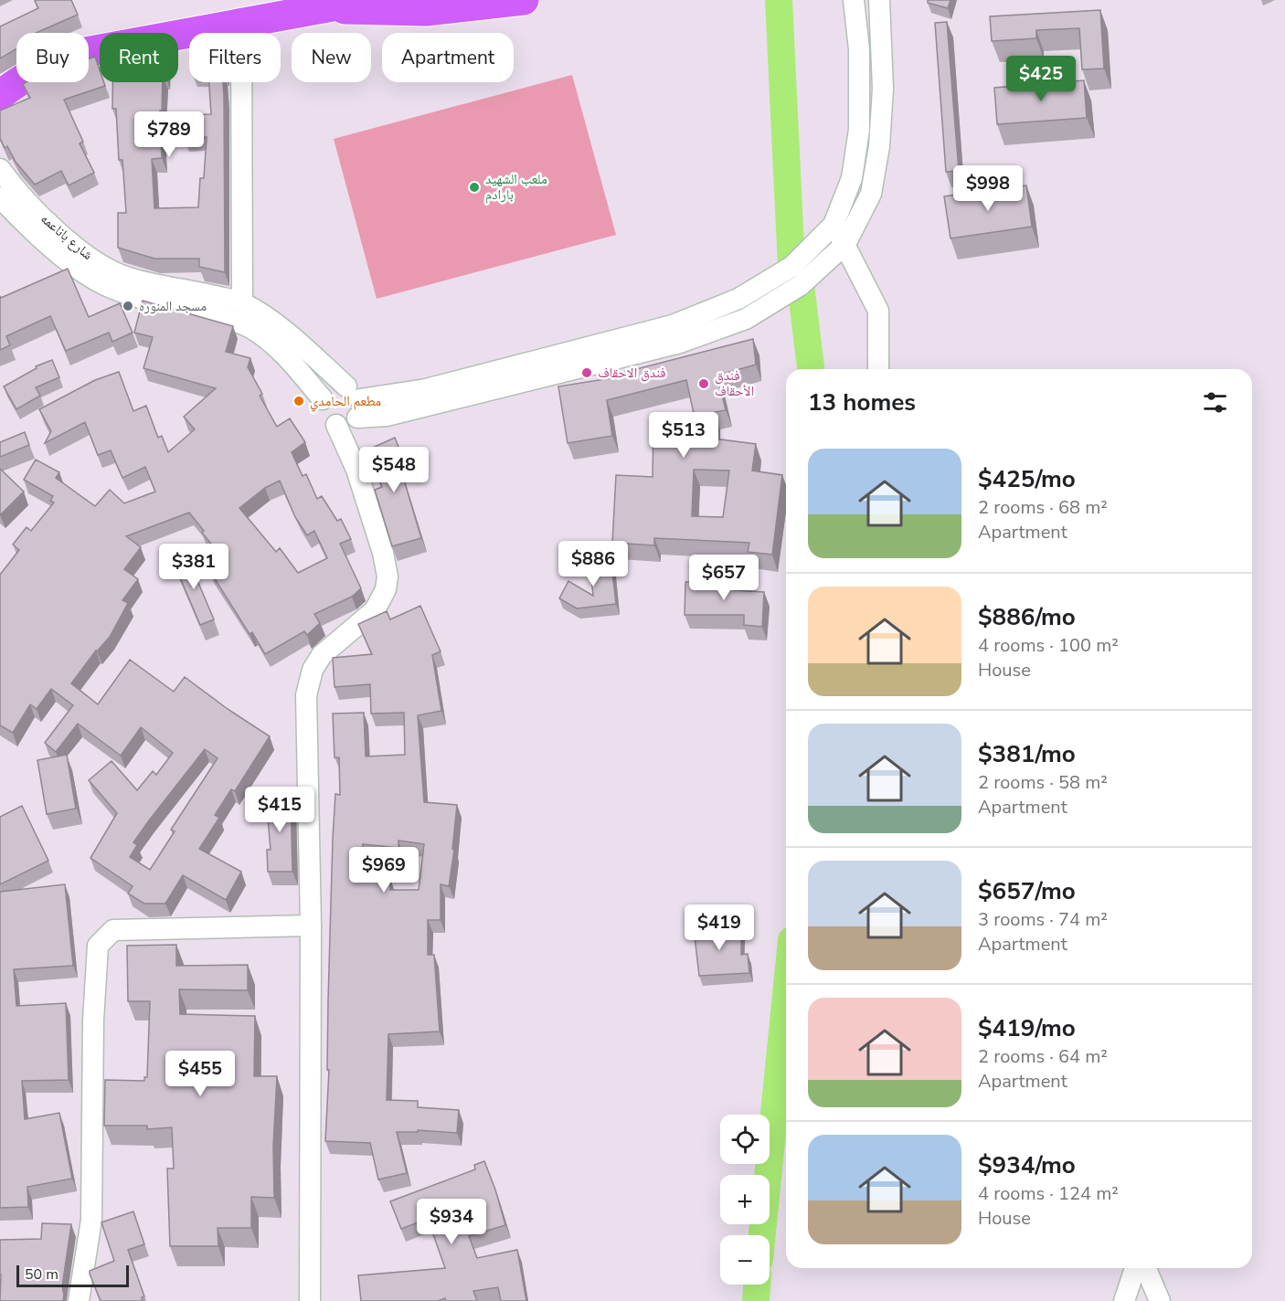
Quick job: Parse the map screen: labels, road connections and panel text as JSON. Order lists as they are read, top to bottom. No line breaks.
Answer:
{"streets":{"street":["شارع باناعمه"]},"places":["ملعب الشهيد بارادم","مسجد المنوره","فندق الاحقاف","فندق الأحقاف","مطعم الحامدي"],"scale_bar":"50 m","page":{"chip":["Buy","Rent","Filters","New","Apartment"],"price":["$425","$789","$998","$513","$548","$886","$381","$657","$415","$969","$419","$455","$934"],"heading":"13 homes","list":[{"name":"$425/mo","note":"2 rooms · 68 m² · Apartment"},{"name":"$886/mo","note":"4 rooms · 100 m² · House"},{"name":"$381/mo","note":"2 rooms · 58 m² · Apartment"},{"name":"$657/mo","note":"3 rooms · 74 m² · Apartment"},{"name":"$419/mo","note":"2 rooms · 64 m² · Apartment"},{"name":"$934/mo","note":"4 rooms · 124 m² · House"}],"map_buttons":["+","−"],"scale":"50 m"}}
